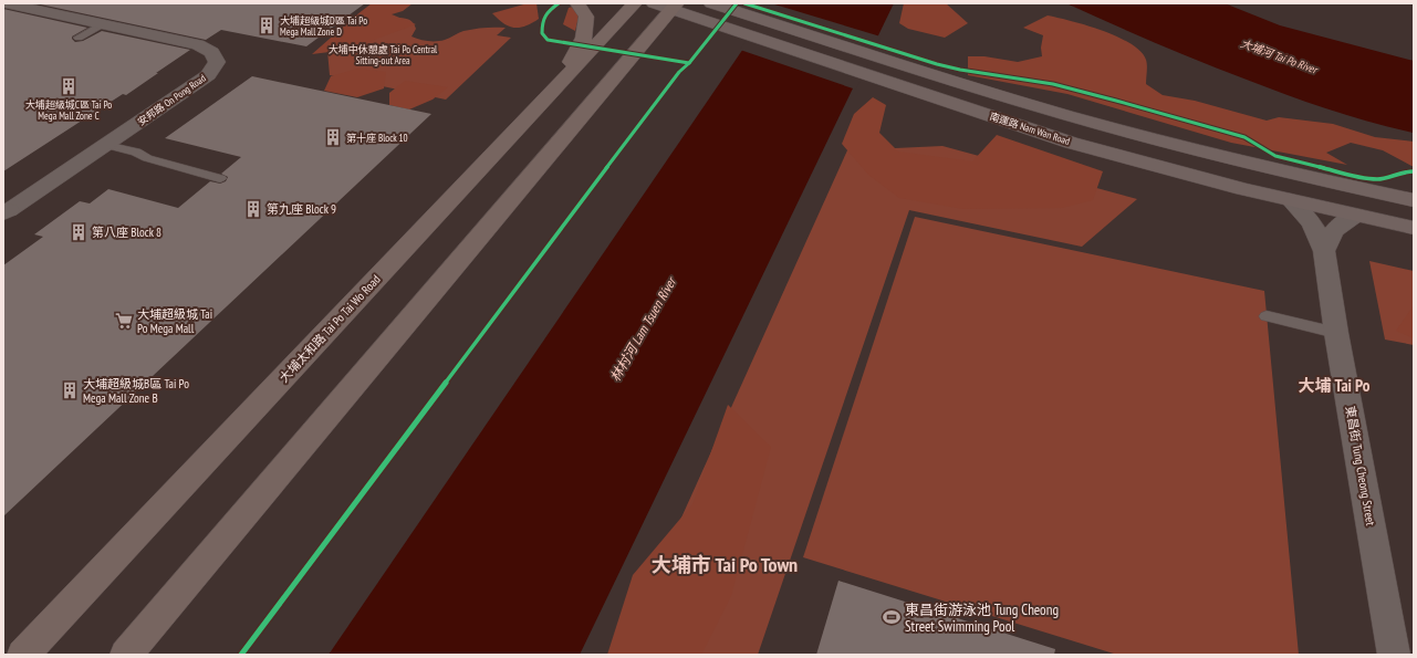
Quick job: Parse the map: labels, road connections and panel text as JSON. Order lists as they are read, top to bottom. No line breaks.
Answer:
{"streets":{"main road":["南運路 Nam Wan Road","大埔太和路 Tai Po Tai Wo Road"],"street":["安邦路 On Pong Road","東昌街 Tung Cheong Street"]},"crossings":[["南運路 Nam Wan Road","東昌街 Tung Cheong Street"]],"districts":["大埔 Tai Po","大埔市 Tai Po Town"],"water":["大埔河 Tai Po River","林村河 Lam Tsuen River"],"parks":["大埔中休憩處 Tai Po Central Sitting-out Area"],"places":{"building":["大埔超級城D區 Tai Po Mega Mall Zone D","大埔超級城C區 Tai Po Mega Mall Zone C","第十座 Block 10","第九座 Block 9","第八座 Block 8","大埔超級城B區 Tai Po Mega Mall Zone B"],"supermarket":["大埔超級城 Tai Po Mega Mall"],"sports":["東昌街游泳池 Tung Cheong Street Swimming Pool"]}}
